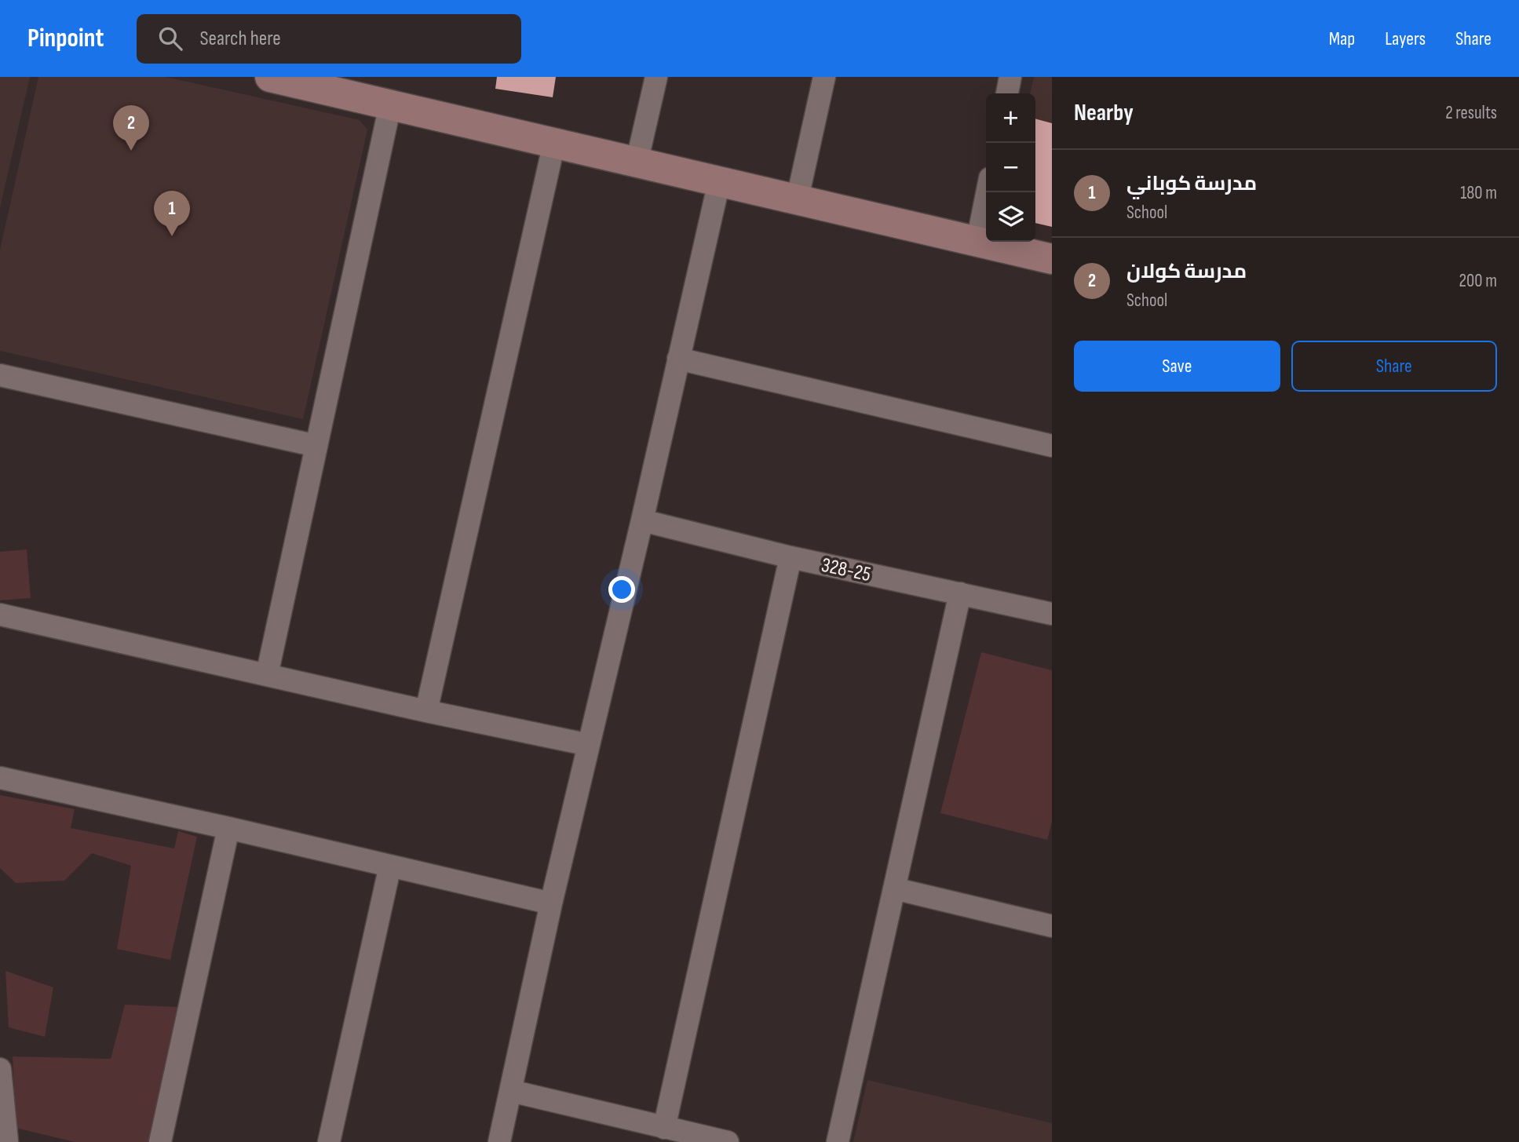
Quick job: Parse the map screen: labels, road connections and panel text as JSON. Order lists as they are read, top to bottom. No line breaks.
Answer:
{"streets":{"street":["328-25"]},"page":{"header":"Pinpoint","search":"Search here","nav":["Map","Layers","Share"],"heading":["Nearby","2 results"],"map_buttons":["+","−"],"pins":["2","1"],"list":[{"mark":"1","name":"مدرسة كوباني","note":"School","value":"180 m"},{"mark":"2","name":"مدرسة كولان","note":"School","value":"200 m"}],"buttons":["Save","Share"]}}
